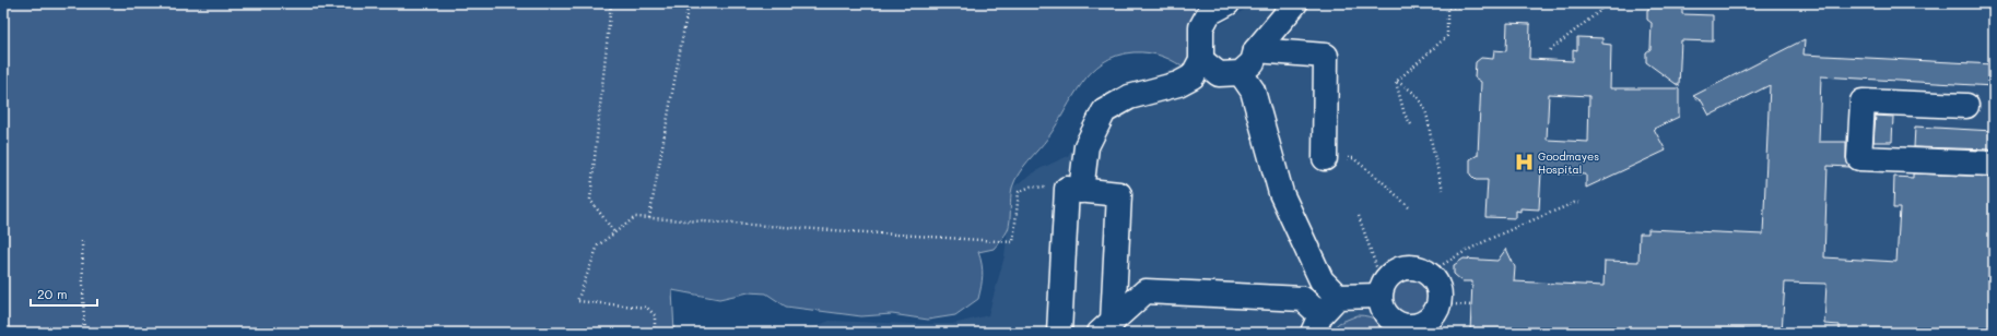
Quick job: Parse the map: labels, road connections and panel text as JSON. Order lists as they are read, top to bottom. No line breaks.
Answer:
{"places":{"hospital":["Goodmayes Hospital"]},"scale_bar":"20 m"}
